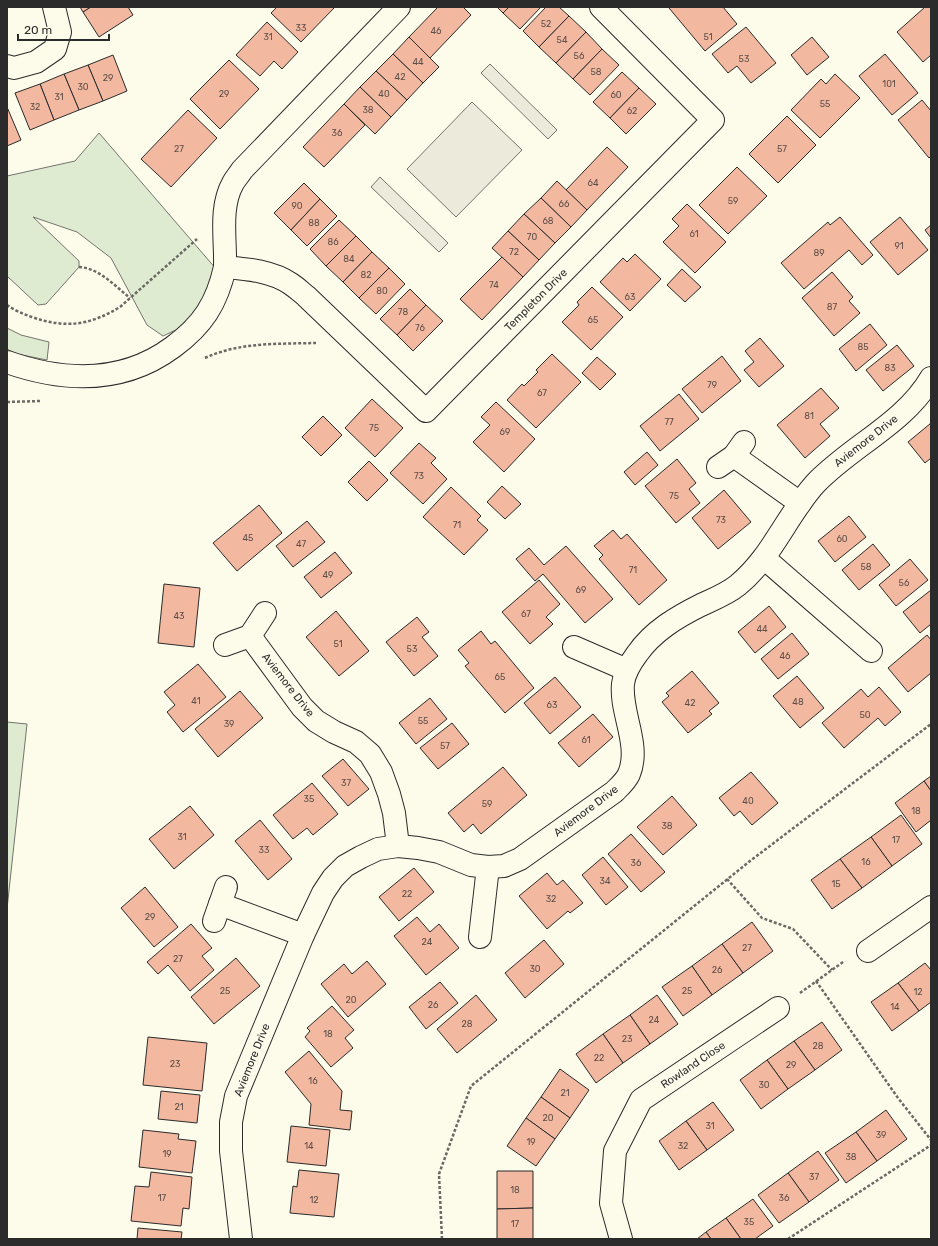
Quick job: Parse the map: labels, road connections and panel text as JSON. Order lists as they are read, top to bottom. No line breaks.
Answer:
{"streets":{"street":["Templeton Drive","Aviemore Drive","Rowland Close"]},"house_numbers":["52","33","46","31","51","54","56","53","44","58","42","29","101","30","29","40","60","31","55","32","38","62","36","27","57","64","59","66","90","68","88","61","70","86","91","72","89","84","82","74","80","63","87","78","65","76","85","83","79","67","81","77","75","69","73","75","73","71","45","60","47","58","71","49","56","69","67","43","44","51","53","46","65","41","48","42","63","50","55","39","61","57","37","35","40","59","18","38","31","17","33","16","36","34","15","22","32","29","24","27","27","30","26","25","25","12","20","26","14","24","28","18","23","28","22","23","29","16","30","21","21","20","31","39","19","14","32","19","38","37","18","17","36","12","35","17"],"scale_bar":"20 m"}
